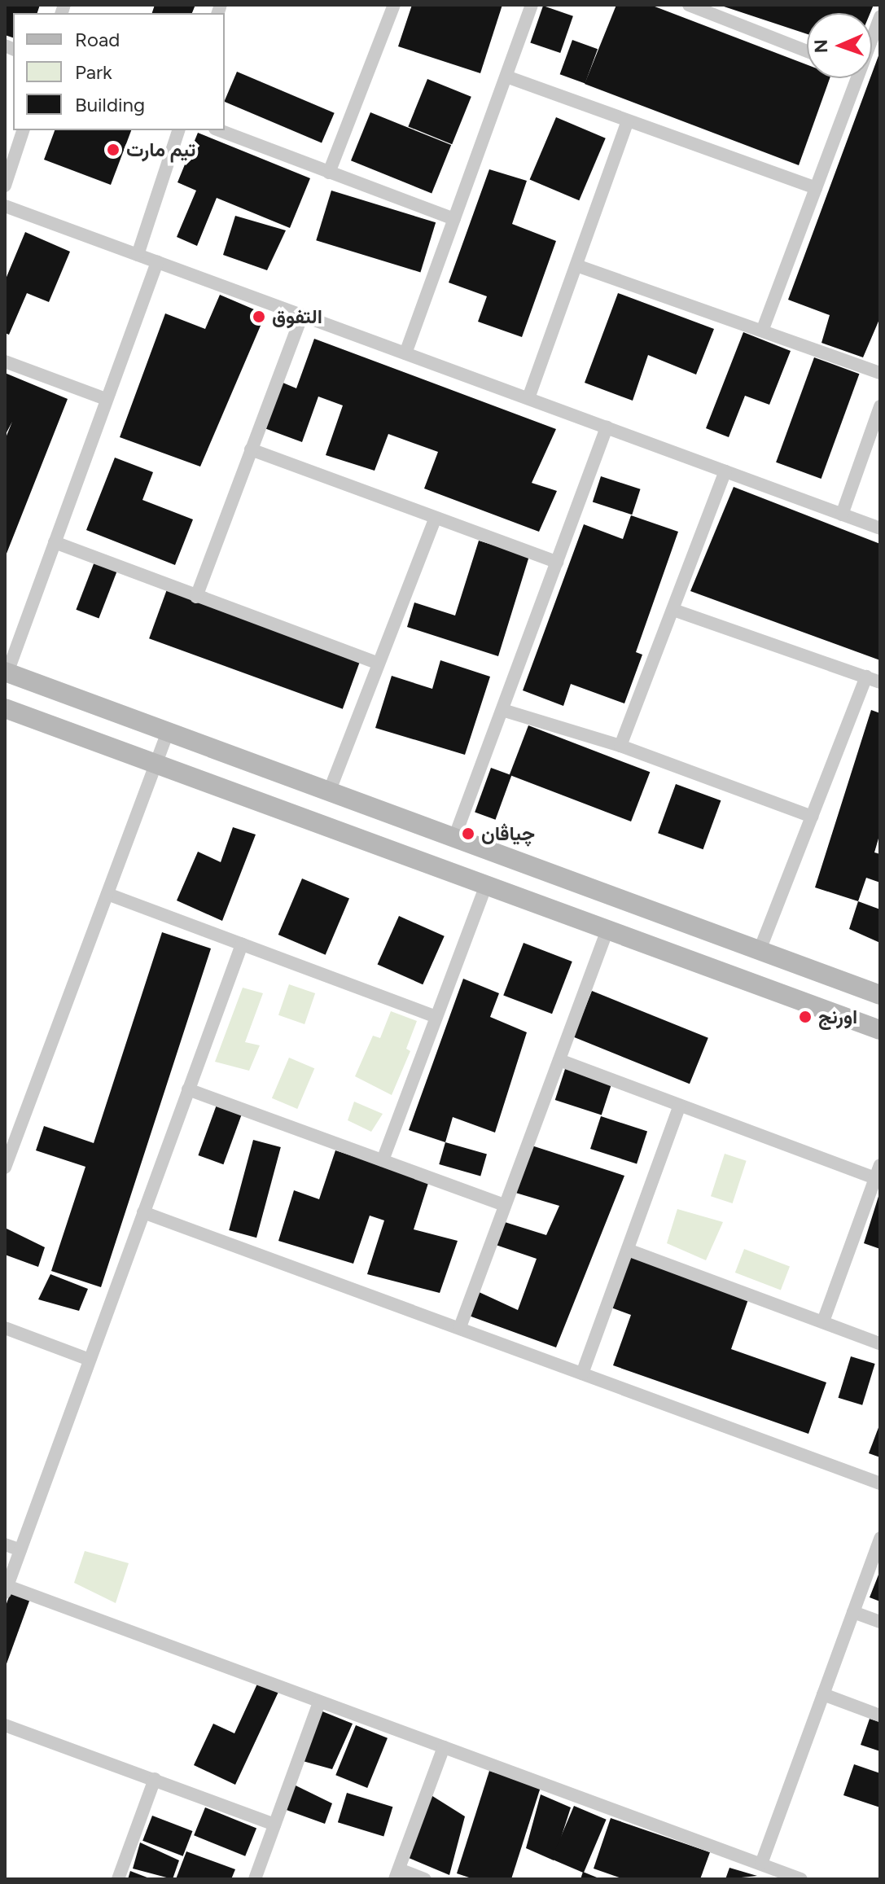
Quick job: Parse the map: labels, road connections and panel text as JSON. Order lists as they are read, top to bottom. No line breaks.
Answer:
{"places":["تيم مارت","التفوق","چياڤان","اورنج"],"legend":["Road","Park","Building"],"north":"left"}
